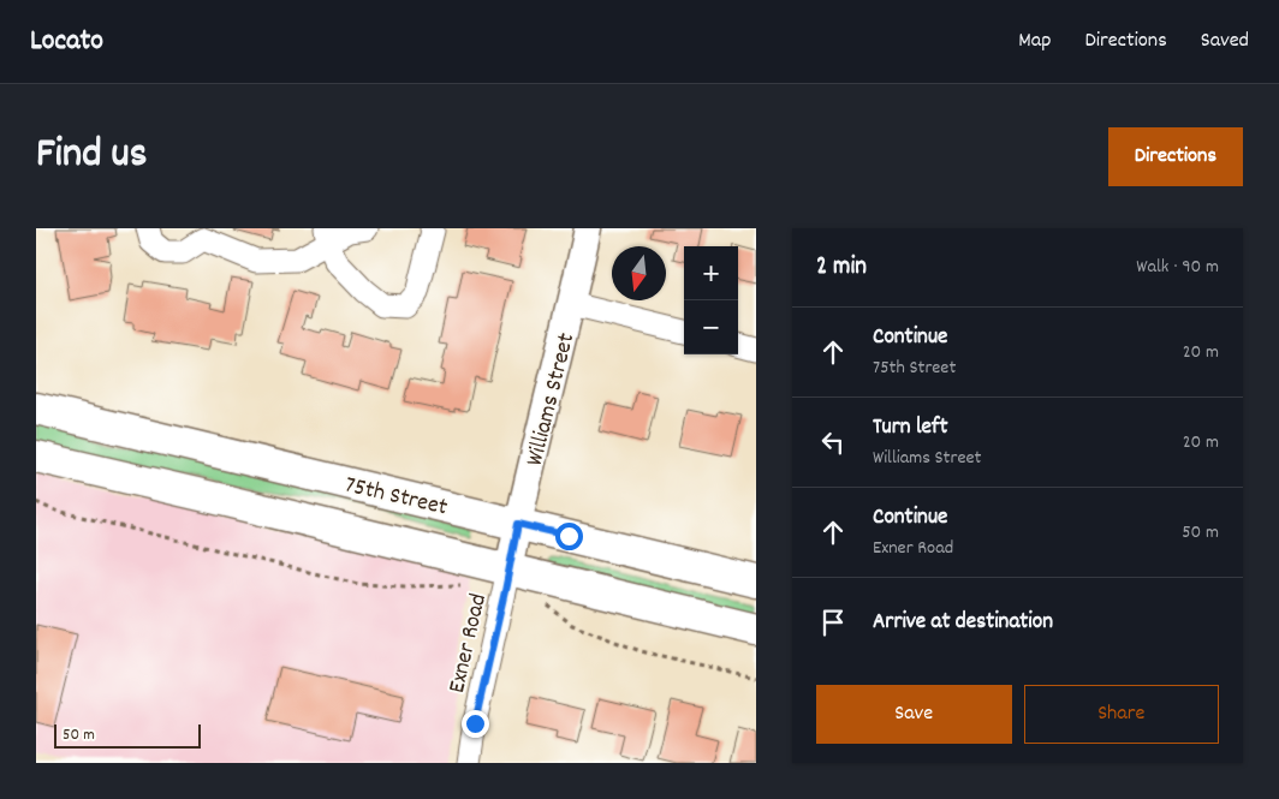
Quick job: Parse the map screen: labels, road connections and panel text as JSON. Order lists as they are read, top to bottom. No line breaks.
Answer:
{"streets":{"main road":["75th Street"],"street":["Williams Street","Exner Road"]},"crossings":[["Williams Street","75th Street"],["Williams Street","Exner Road"],["75th Street","Exner Road"]],"scale_bar":"50 m","north":"bottom","page":{"header":"Locato","nav":["Map","Directions","Saved"],"title":"Find us","buttons":["Directions",["Save","Share"]],"heading":["2 min","Walk · 90 m"],"map_buttons":["+","−"],"list":[["Continue","75th Street","20 m"],["Turn left","Williams Street","20 m"],["Continue","Exner Road","50 m"],"Arrive at destination"],"scale":"50 m"}}
